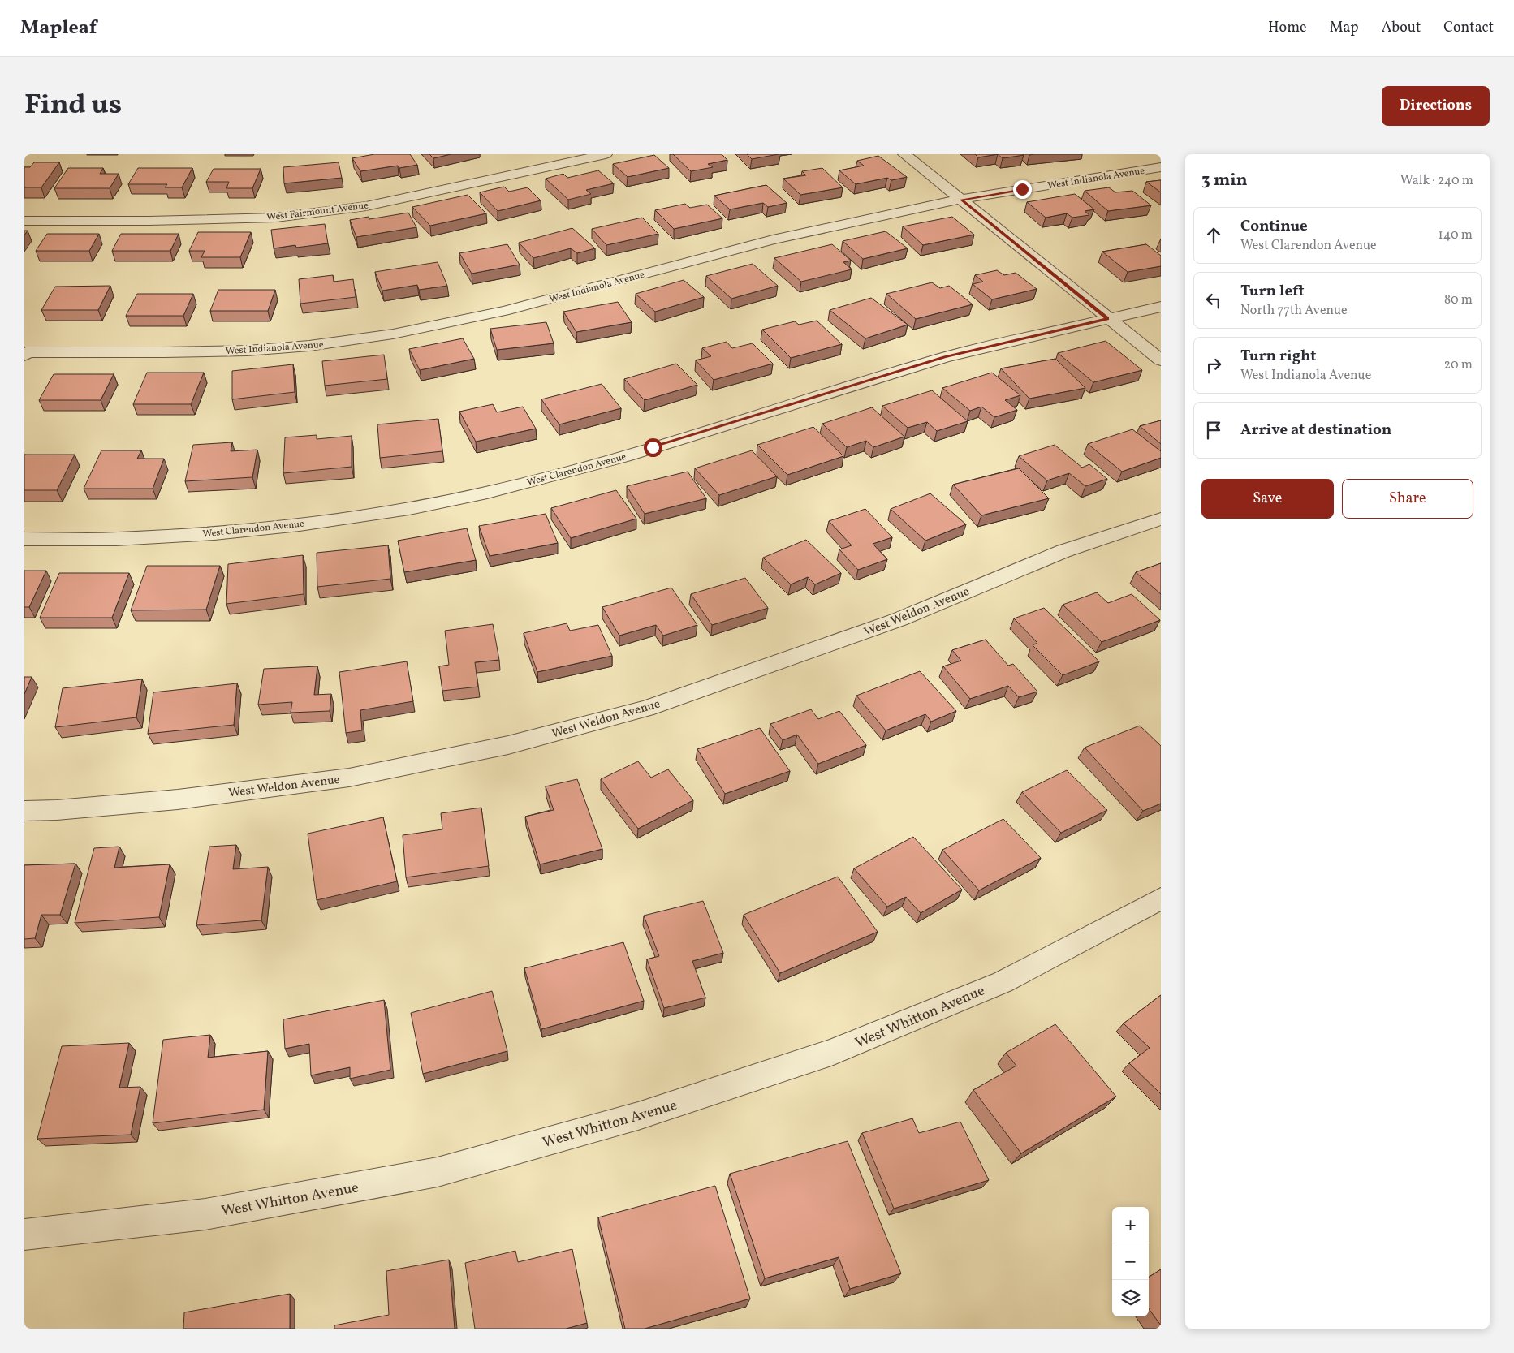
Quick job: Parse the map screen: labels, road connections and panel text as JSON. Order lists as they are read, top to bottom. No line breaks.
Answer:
{"streets":{"street":["West Indianola Avenue","West Fairmount Avenue","West Clarendon Avenue","West Weldon Avenue","West Whitton Avenue"]},"page":{"header":"Mapleaf","nav":["Home","Map","About","Contact"],"title":"Find us","buttons":["Directions",["Save","Share"]],"heading":["3 min","Walk · 240 m"],"list":[["Continue","West Clarendon Avenue","140 m"],["Turn left","North 77th Avenue","80 m"],["Turn right","West Indianola Avenue","20 m"],"Arrive at destination"],"map_buttons":["+","−"]}}
